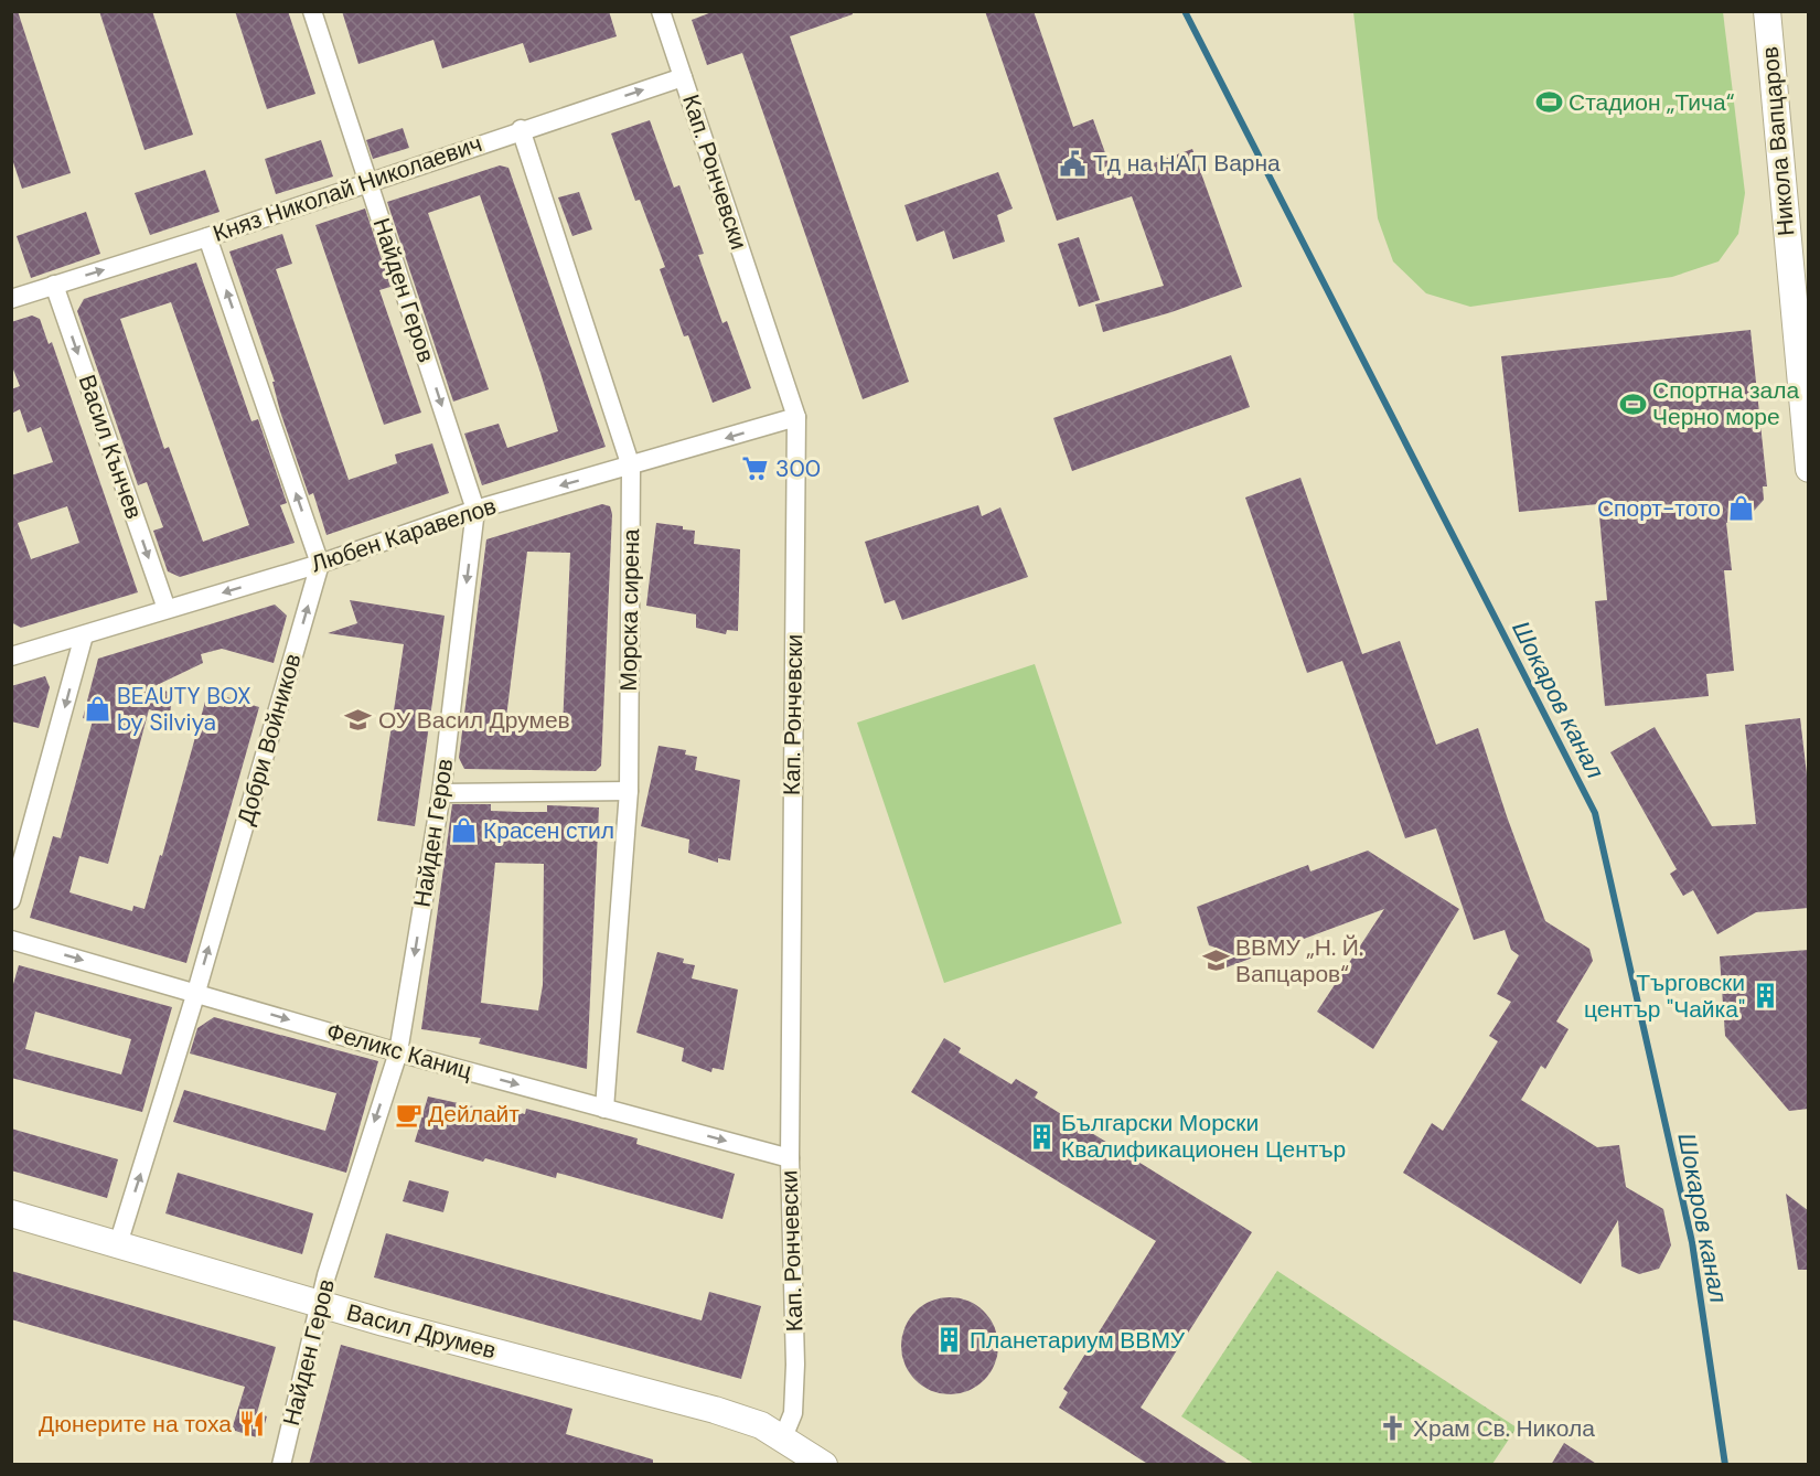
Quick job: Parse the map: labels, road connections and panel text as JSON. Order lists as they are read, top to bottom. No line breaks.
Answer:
{"streets":{"street":["Никола Вапцаров","Кап. Рончевски","Княз Николай Николаевич","Найден Геров","Васил Кънчев","Любен Каравелов","Морска сирена","Добри Войников","Феликс Каниц","Васил Друмев"]},"crossings":[["Кап. Рончевски","Княз Николай Николаевич"],["Кап. Рончевски","Любен Каравелов"],["Кап. Рончевски","Феликс Каниц"],["Кап. Рончевски","Васил Друмев"],["Княз Николай Николаевич","Найден Геров"],["Княз Николай Николаевич","Васил Кънчев"],["Княз Николай Николаевич","Морска сирена"],["Найден Геров","Любен Каравелов"],["Найден Геров","Феликс Каниц"],["Найден Геров","Васил Друмев"],["Васил Кънчев","Любен Каравелов"],["Любен Каравелов","Морска сирена"],["Любен Каравелов","Добри Войников"],["Морска сирена","Феликс Каниц"],["Добри Войников","Феликс Каниц"],["Добри Войников","Васил Друмев"]],"one_way":["Княз Николай Николаевич","Найден Геров","Любен Каравелов","Добри Войников","Феликс Каниц"],"water":["Шокаров канал"],"places":{"sports":["Стадион „Тича“","Спортна зала Черно море"],"public building":["Тд на НАП Варна"],"supermarket":["300"],"shop":["Спорт-тото","BEAUTY BOX by Silviya","Красен стил"],"school or university":["ОУ Васил Друмев","ВВМУ „Н. Й. Вапцаров“"],"building":["Търговски център \"Чайка\"","Български Морски Квалификационен Център","Планетариум ВВМУ"],"cafe":["Дейлайт"],"restaurant":["Дюнерите на тоха"],"church":["Храм Св. Никола"]}}
